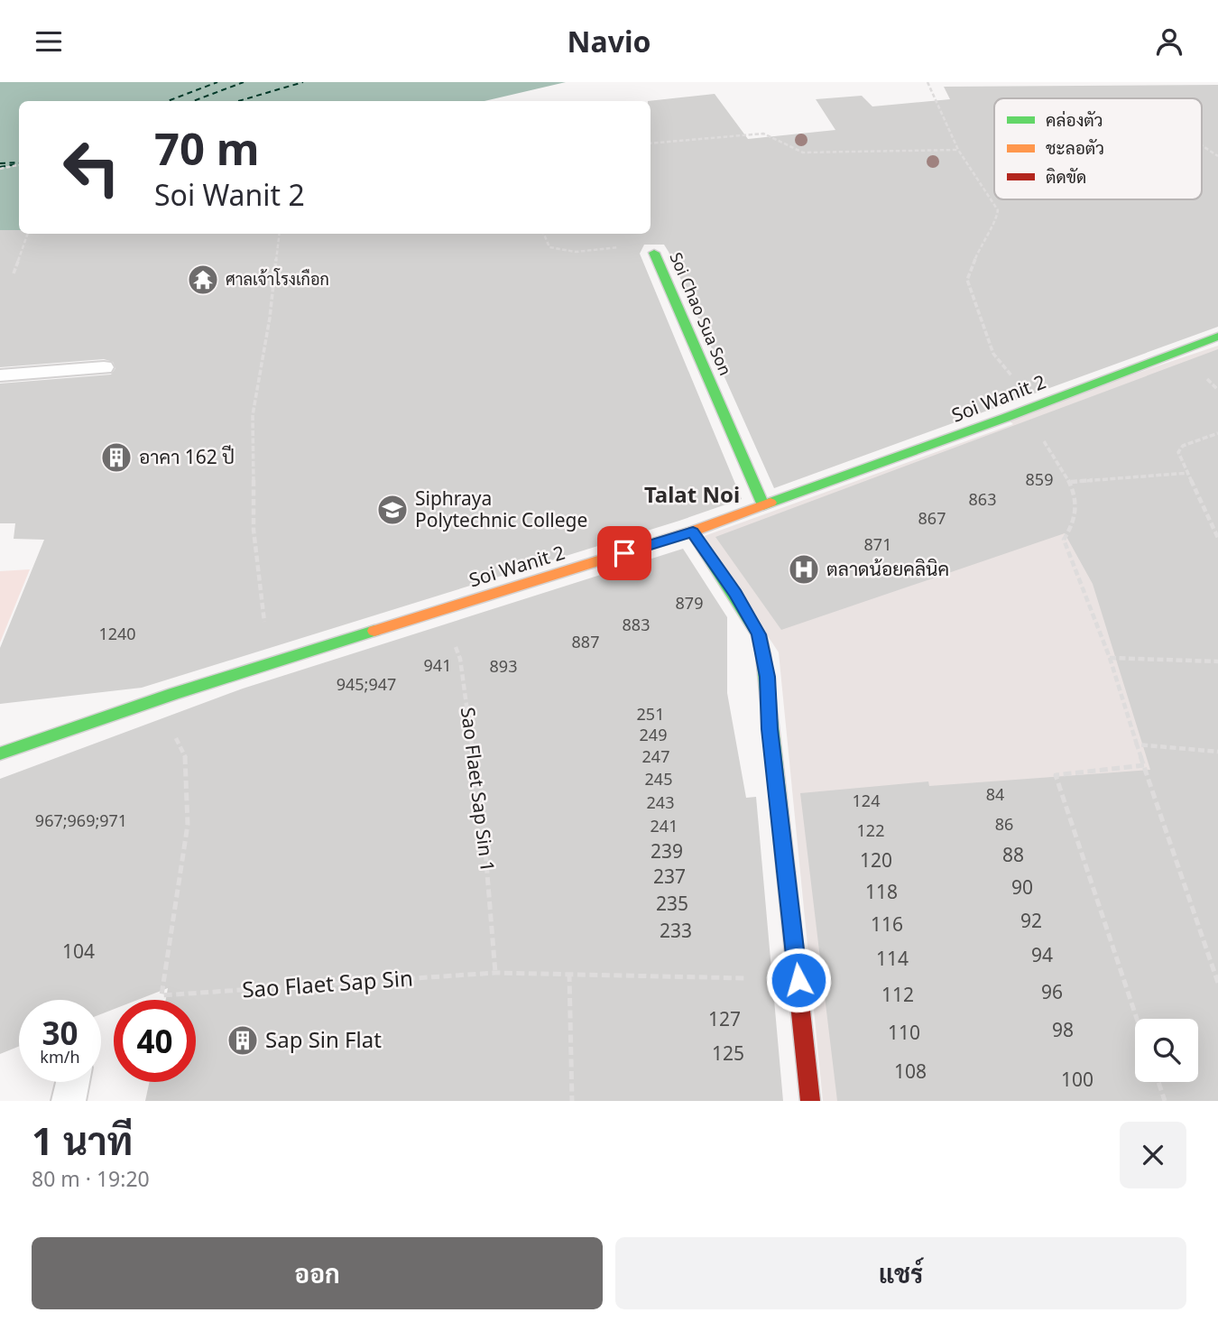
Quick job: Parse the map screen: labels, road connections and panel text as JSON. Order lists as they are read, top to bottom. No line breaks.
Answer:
{"streets":{"street":["Soi Chao Sua Son","Soi Wanit 2"],"path":["Sao Flaet Sap Sin 1","Sao Flaet Sap Sin"]},"crossings":[["Soi Chao Sua Son","Soi Wanit 2"],["Soi Wanit 2","Sao Flaet Sap Sin 1"],["Soi Wanit 2","Sao Flaet Sap Sin"],["Sao Flaet Sap Sin 1","Sao Flaet Sap Sin"]],"districts":["Talat Noi"],"places":{"temple":["ศาลเจ้าโรงเกือก"],"building":["อาคา 162 ปี","Sap Sin Flat"],"school or university":["Siphraya Polytechnic College"],"hospital":["ตลาดน้อยคลินิค"]},"house_numbers":["859","863","867","871","879","883","1240","887","941","893","945;947","251","249","247","245","84","124","243","967;969;971","86","241","122","239","88","120","237","90","118","235","92","116","233","104","94","114","96","112","127","98","110","125","108","100"],"legend":["คล่องตัว","ชะลอตัว","ติดขัด"],"page":{"header":"Navio","turn":["70 m","Soi Wanit 2"],"speed":"30 km/h","limit":"40","heading":["1 นาที","80 m · 19:20"],"buttons":["ออก","แชร์"]}}
